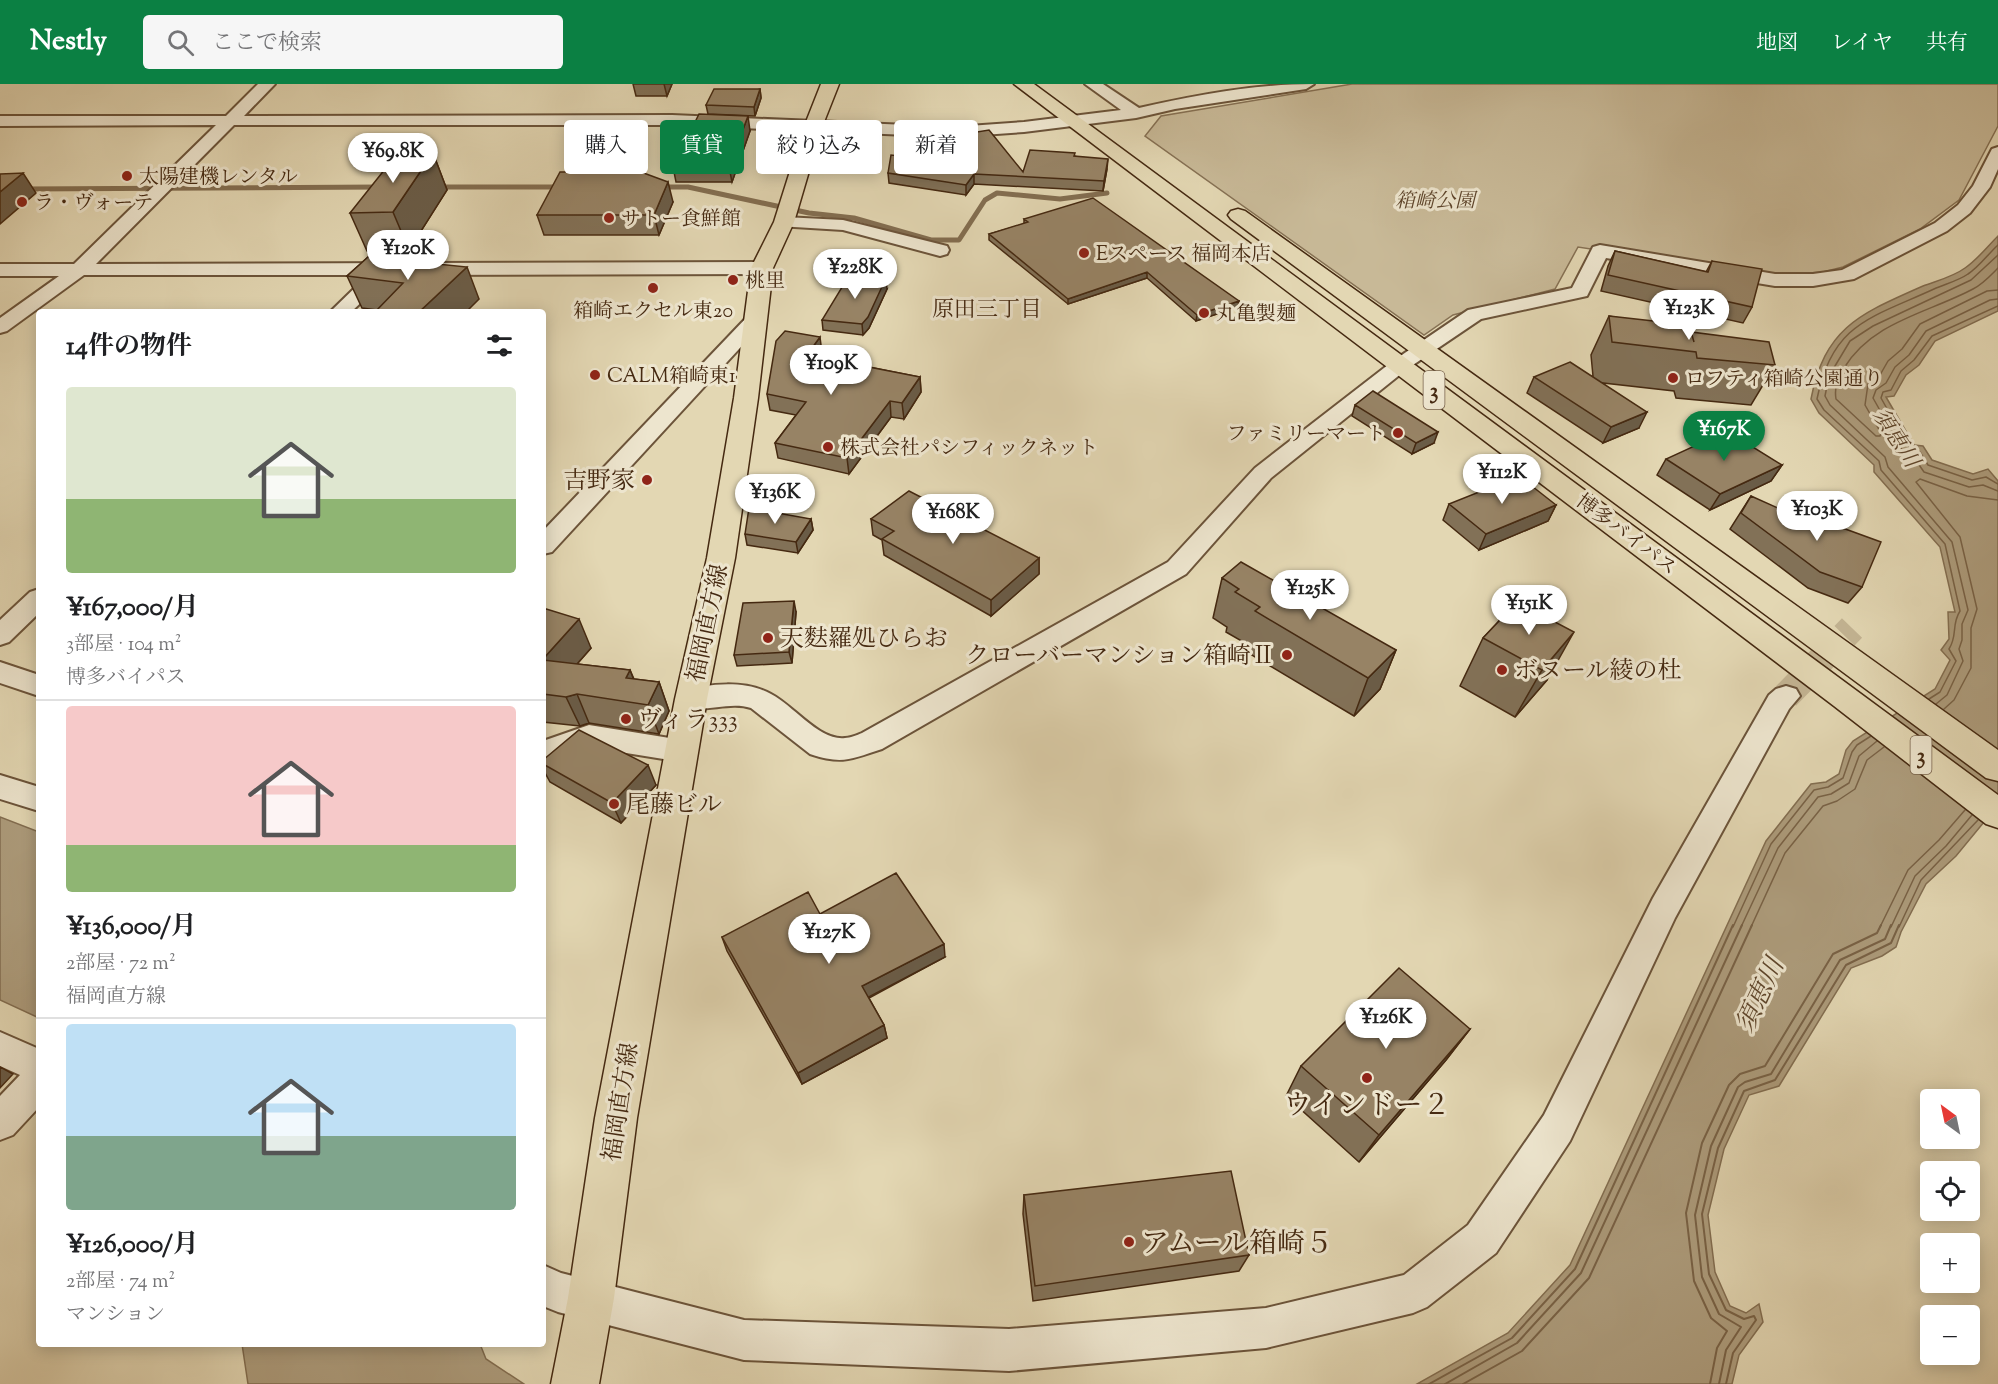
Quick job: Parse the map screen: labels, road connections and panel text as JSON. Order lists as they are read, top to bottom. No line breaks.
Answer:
{"streets":{"main road":["3","博多バイパス","福岡直方線"]},"districts":["原田三丁目"],"water":["須恵川"],"parks":["箱崎公園"],"places":["太陽建機レンタル","ラ・ヴォーテ","サトー食鮮館","Eスペース 福岡本店","桃里","箱崎エクセル東20","丸亀製麺","CALM箱崎東1","ロフティ箱崎公園通り","ファミリーマート","株式会社パシフィックネット","吉野家","天麩羅処ひらお","クローバーマンション箱崎Ⅱ","ボヌール綾の杜","ヴィラ333","尾藤ビル","ウインドー２","アムール箱崎５"],"north":"top left","page":{"header":"Nestly","search":"ここで検索","nav":["地図","レイヤ","共有"],"chip":["購入","賃貸","絞り込み","新着"],"price":["¥69.8K","¥120K","¥228K","¥123K","¥109K","¥167K","¥112K","¥136K","¥103K","¥168K","¥125K","¥151K","¥127K","¥126K"],"heading":"14件の物件","list":[{"name":"¥167,000/月","note":"3部屋 · 104 m² · 博多バイパス"},{"name":"¥136,000/月","note":"2部屋 · 72 m² · 福岡直方線"},{"name":"¥126,000/月","note":"2部屋 · 74 m² · マンション"}],"map_buttons":["+","−"]}}
